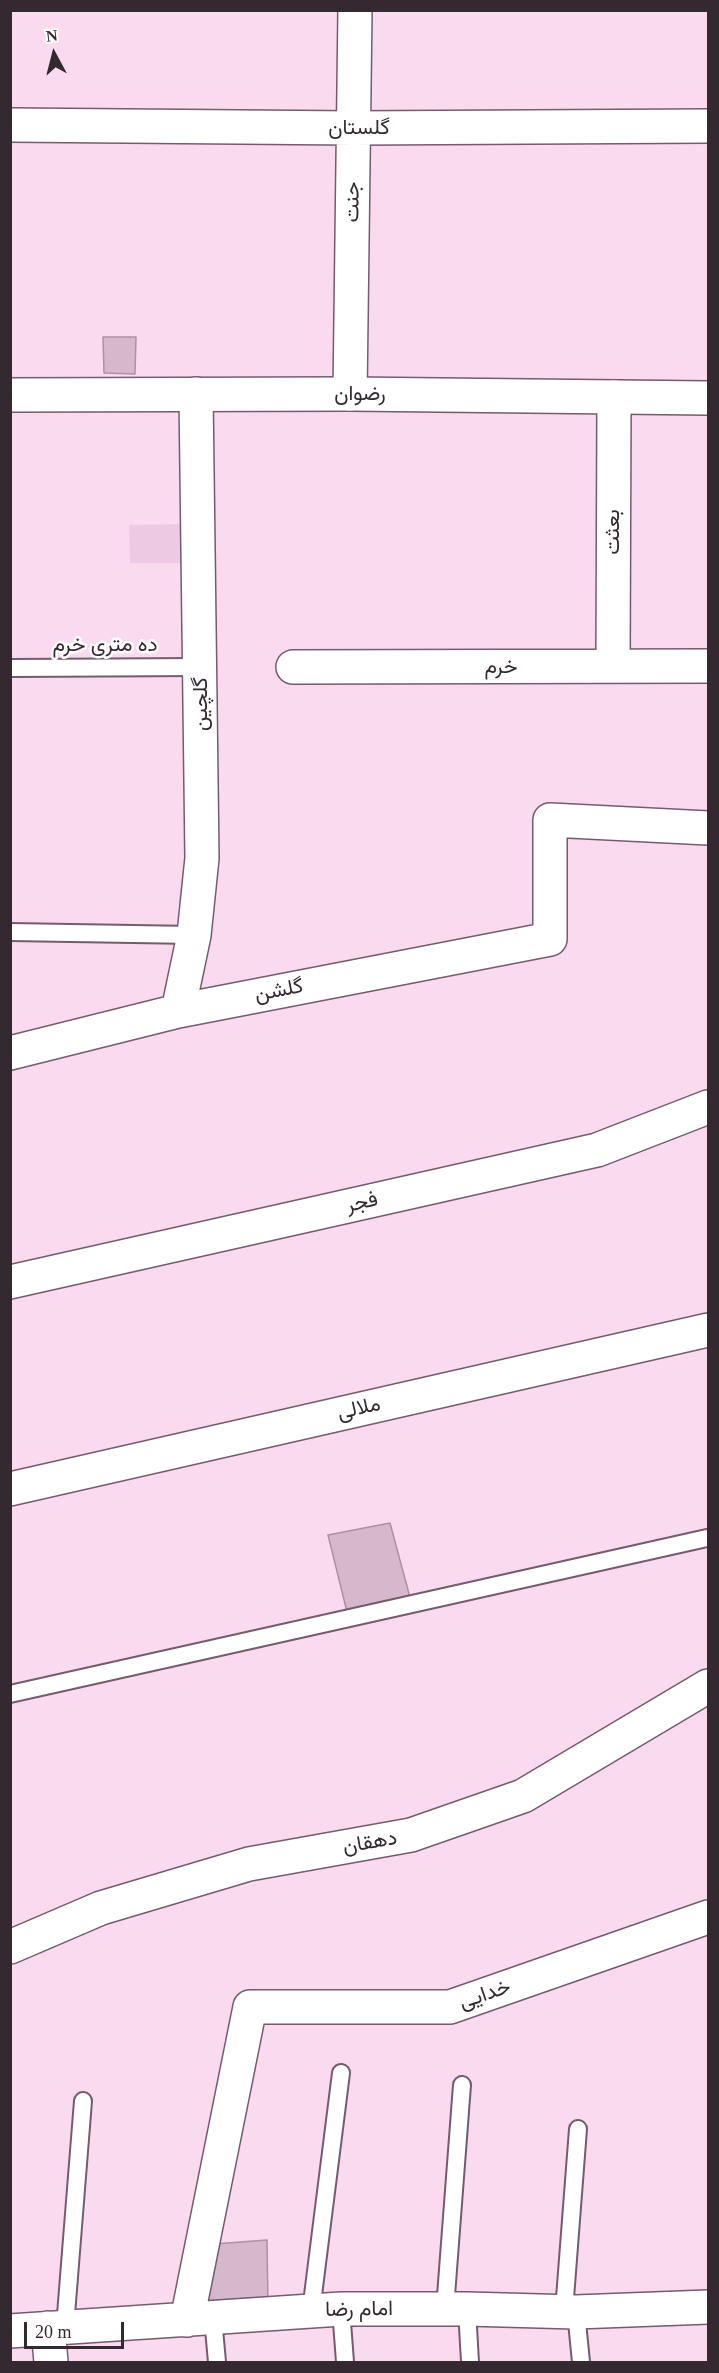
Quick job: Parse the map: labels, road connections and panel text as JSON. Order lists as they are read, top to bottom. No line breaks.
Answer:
{"streets":{"street":["گلستان","جنت","رضوان","بعثت","خرم","گلچین","گلشن","فجر","ملالی","دهقان","خدایی","امام رضا"],"lane":["ده متری خرم"]},"crossings":[["گلستان","جنت"],["جنت","رضوان"],["رضوان","بعثت"],["رضوان","گلچین"],["بعثت","خرم"],["ده متری خرم","گلچین"],["گلچین","گلشن"],["خدایی","امام رضا"]],"scale_bar":"20 m","north":"top"}
